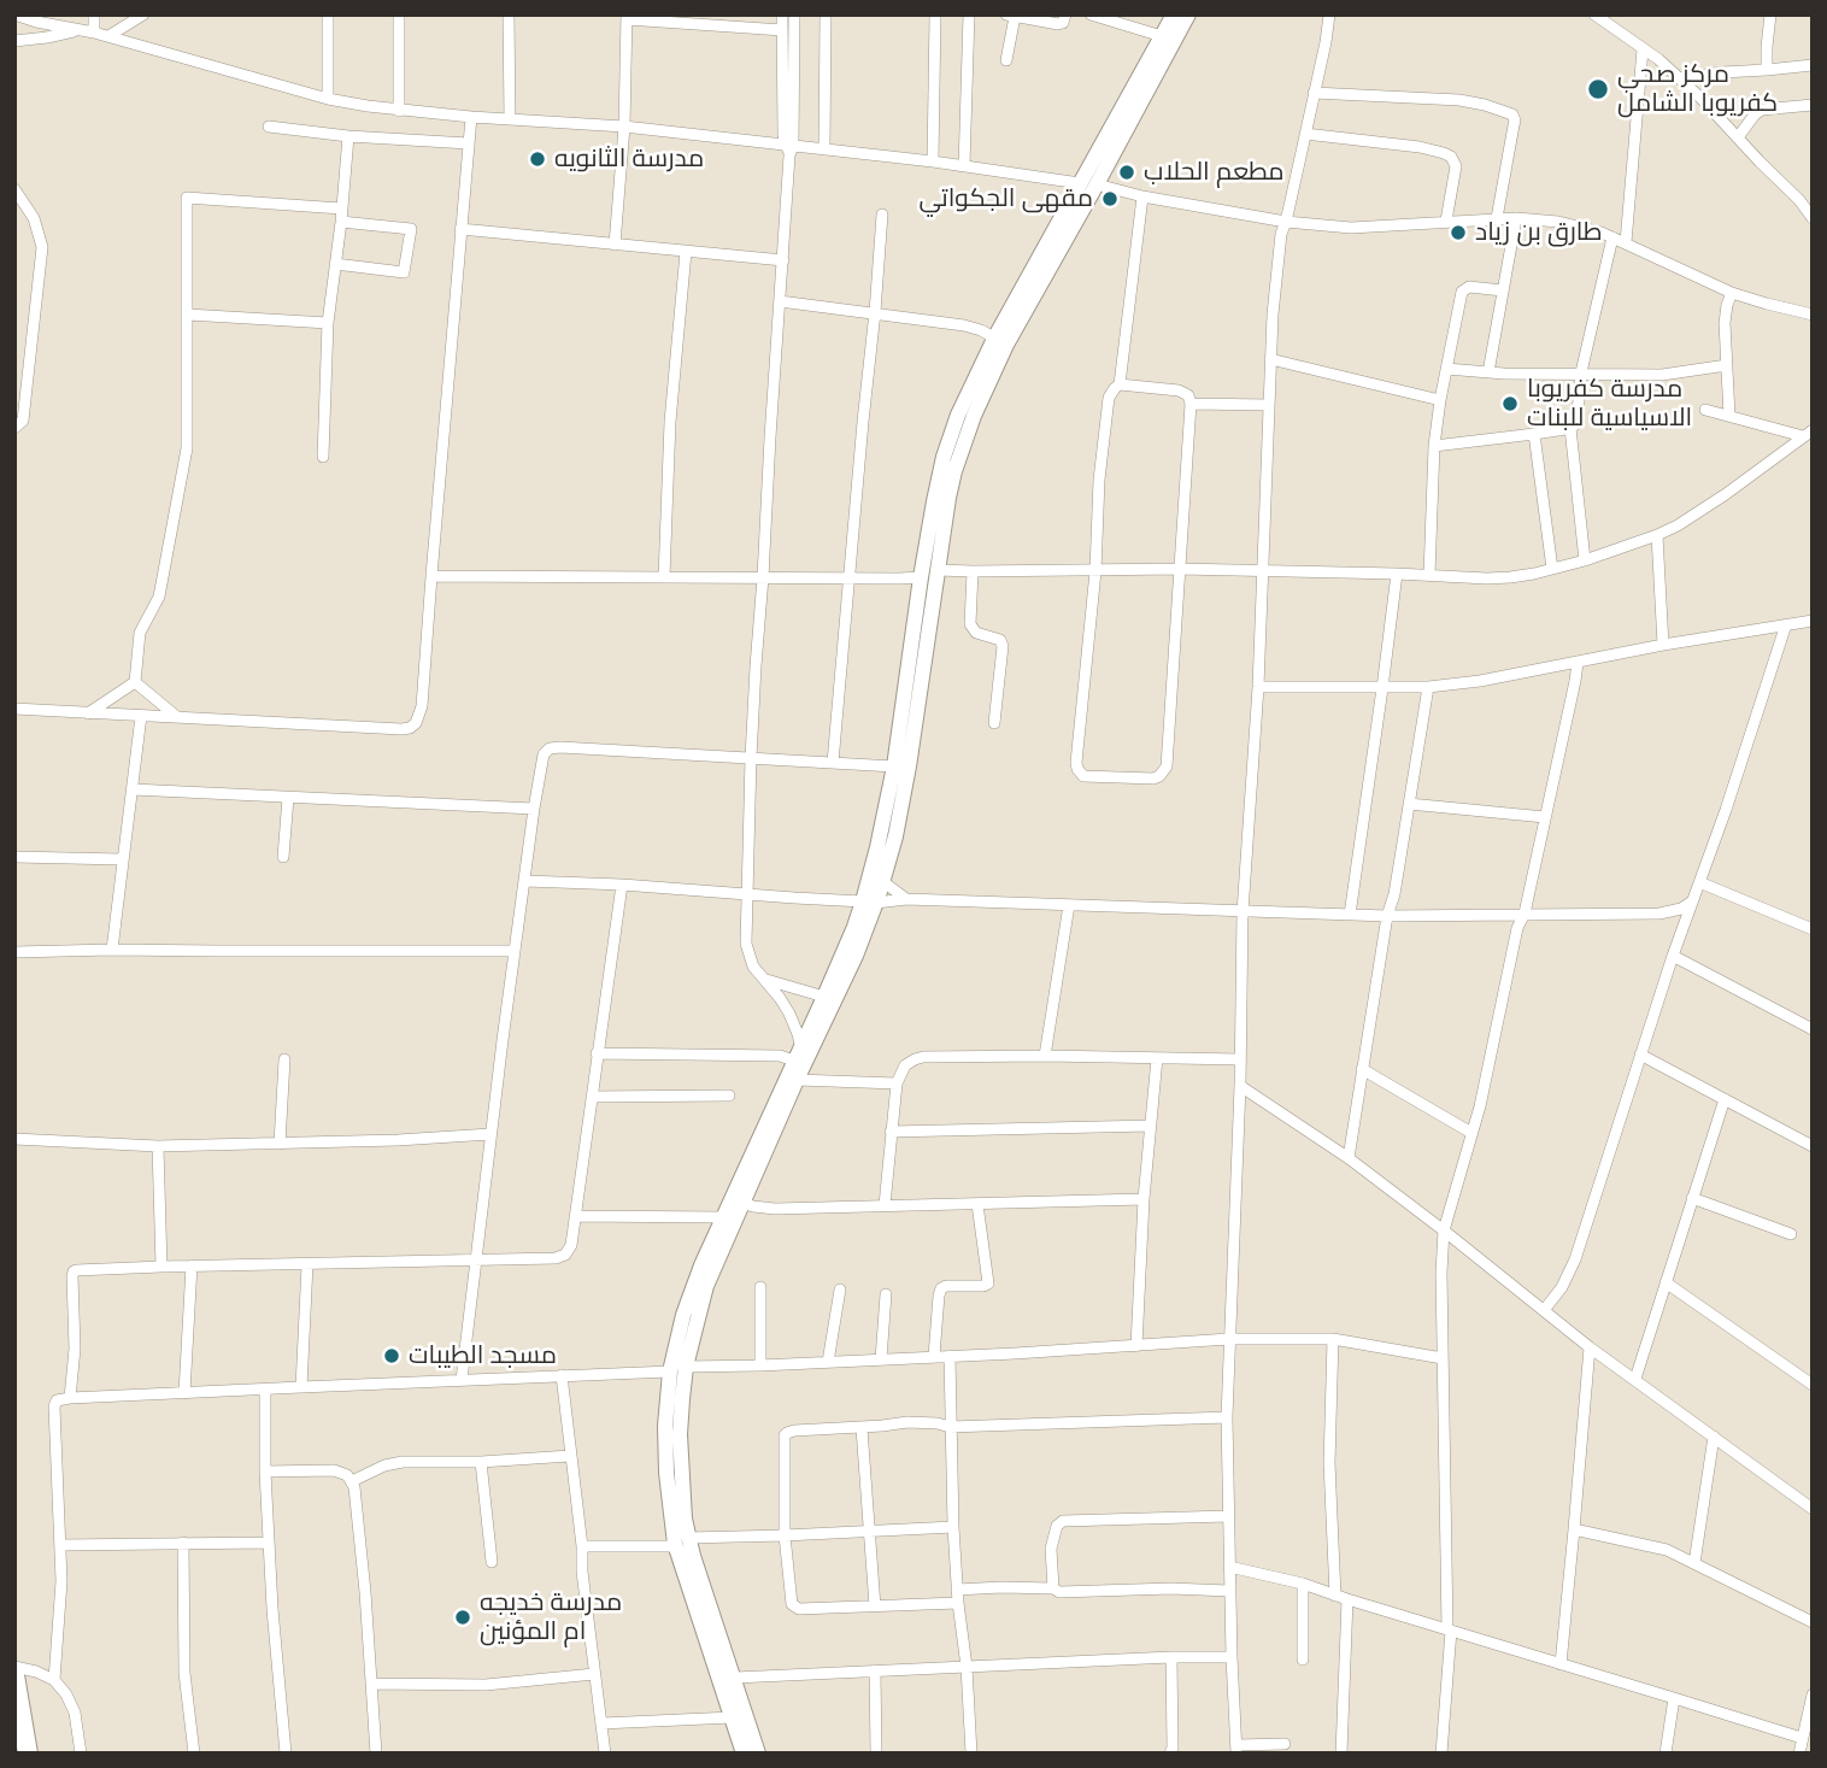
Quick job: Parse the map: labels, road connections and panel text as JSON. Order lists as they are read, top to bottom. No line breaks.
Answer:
{"places":["مركز صحي كفريوبا الشامل","مدرسة الثانويه","مطعم الحلاب","مقهى الجكواتي","طارق بن زياد","مدرسة كفريوبا الاسياسية للبنات","مسجد الطيبات","مدرسة خديجه ام المؤنين"]}
